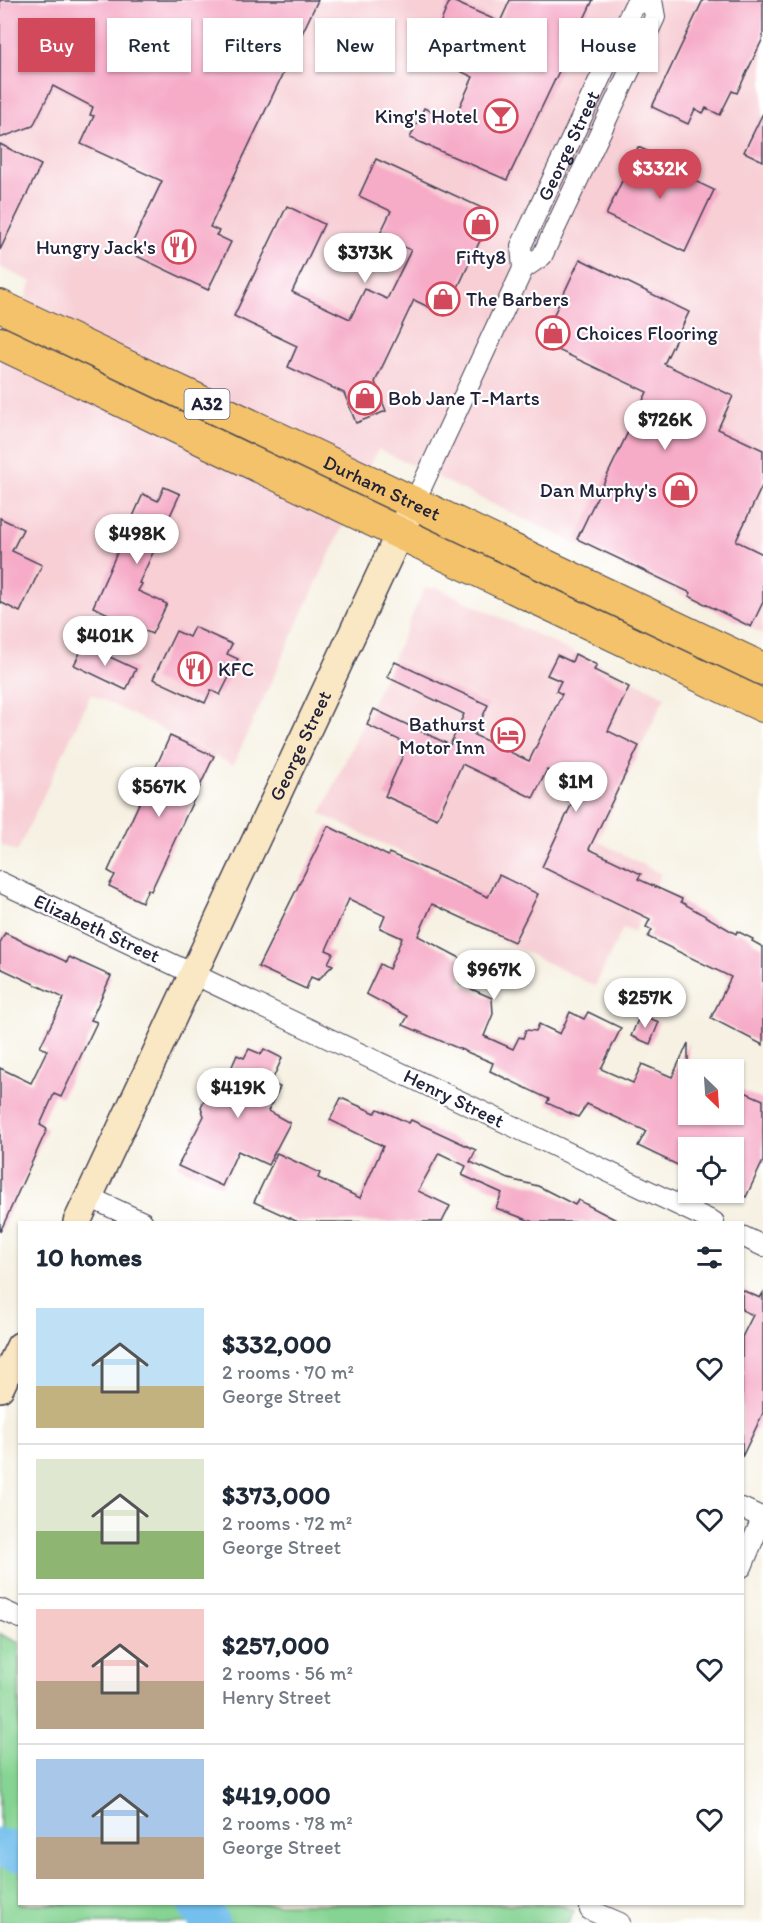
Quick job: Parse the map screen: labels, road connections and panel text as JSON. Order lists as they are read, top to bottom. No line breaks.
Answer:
{"streets":{"highway":["A32","Durham Street"],"main road":["George Street"],"street":["Elizabeth Street","Henry Street"]},"crossings":[["George Street","Durham Street"],["George Street","Elizabeth Street"],["George Street","Henry Street"],["Elizabeth Street","Henry Street"]],"places":{"bar":["King's Hotel"],"shop":["Fifty8","The Barbers","Choices Flooring","Bob Jane T-Marts","Dan Murphy's"],"restaurant":["Hungry Jack's","KFC"],"hotel":["Bathurst Motor Inn"]},"north":"bottom right","page":{"chip":["Buy","Rent","Filters","New","Apartment","House"],"price":["$332K","$373K","$726K","$498K","$401K","$1M","$567K","$967K","$257K","$419K"],"heading":"10 homes","list":[{"name":"$332,000","note":"2 rooms · 70 m² · George Street"},{"name":"$373,000","note":"2 rooms · 72 m² · George Street"},{"name":"$257,000","note":"2 rooms · 56 m² · Henry Street"},{"name":"$419,000","note":"2 rooms · 78 m² · George Street"}]}}
